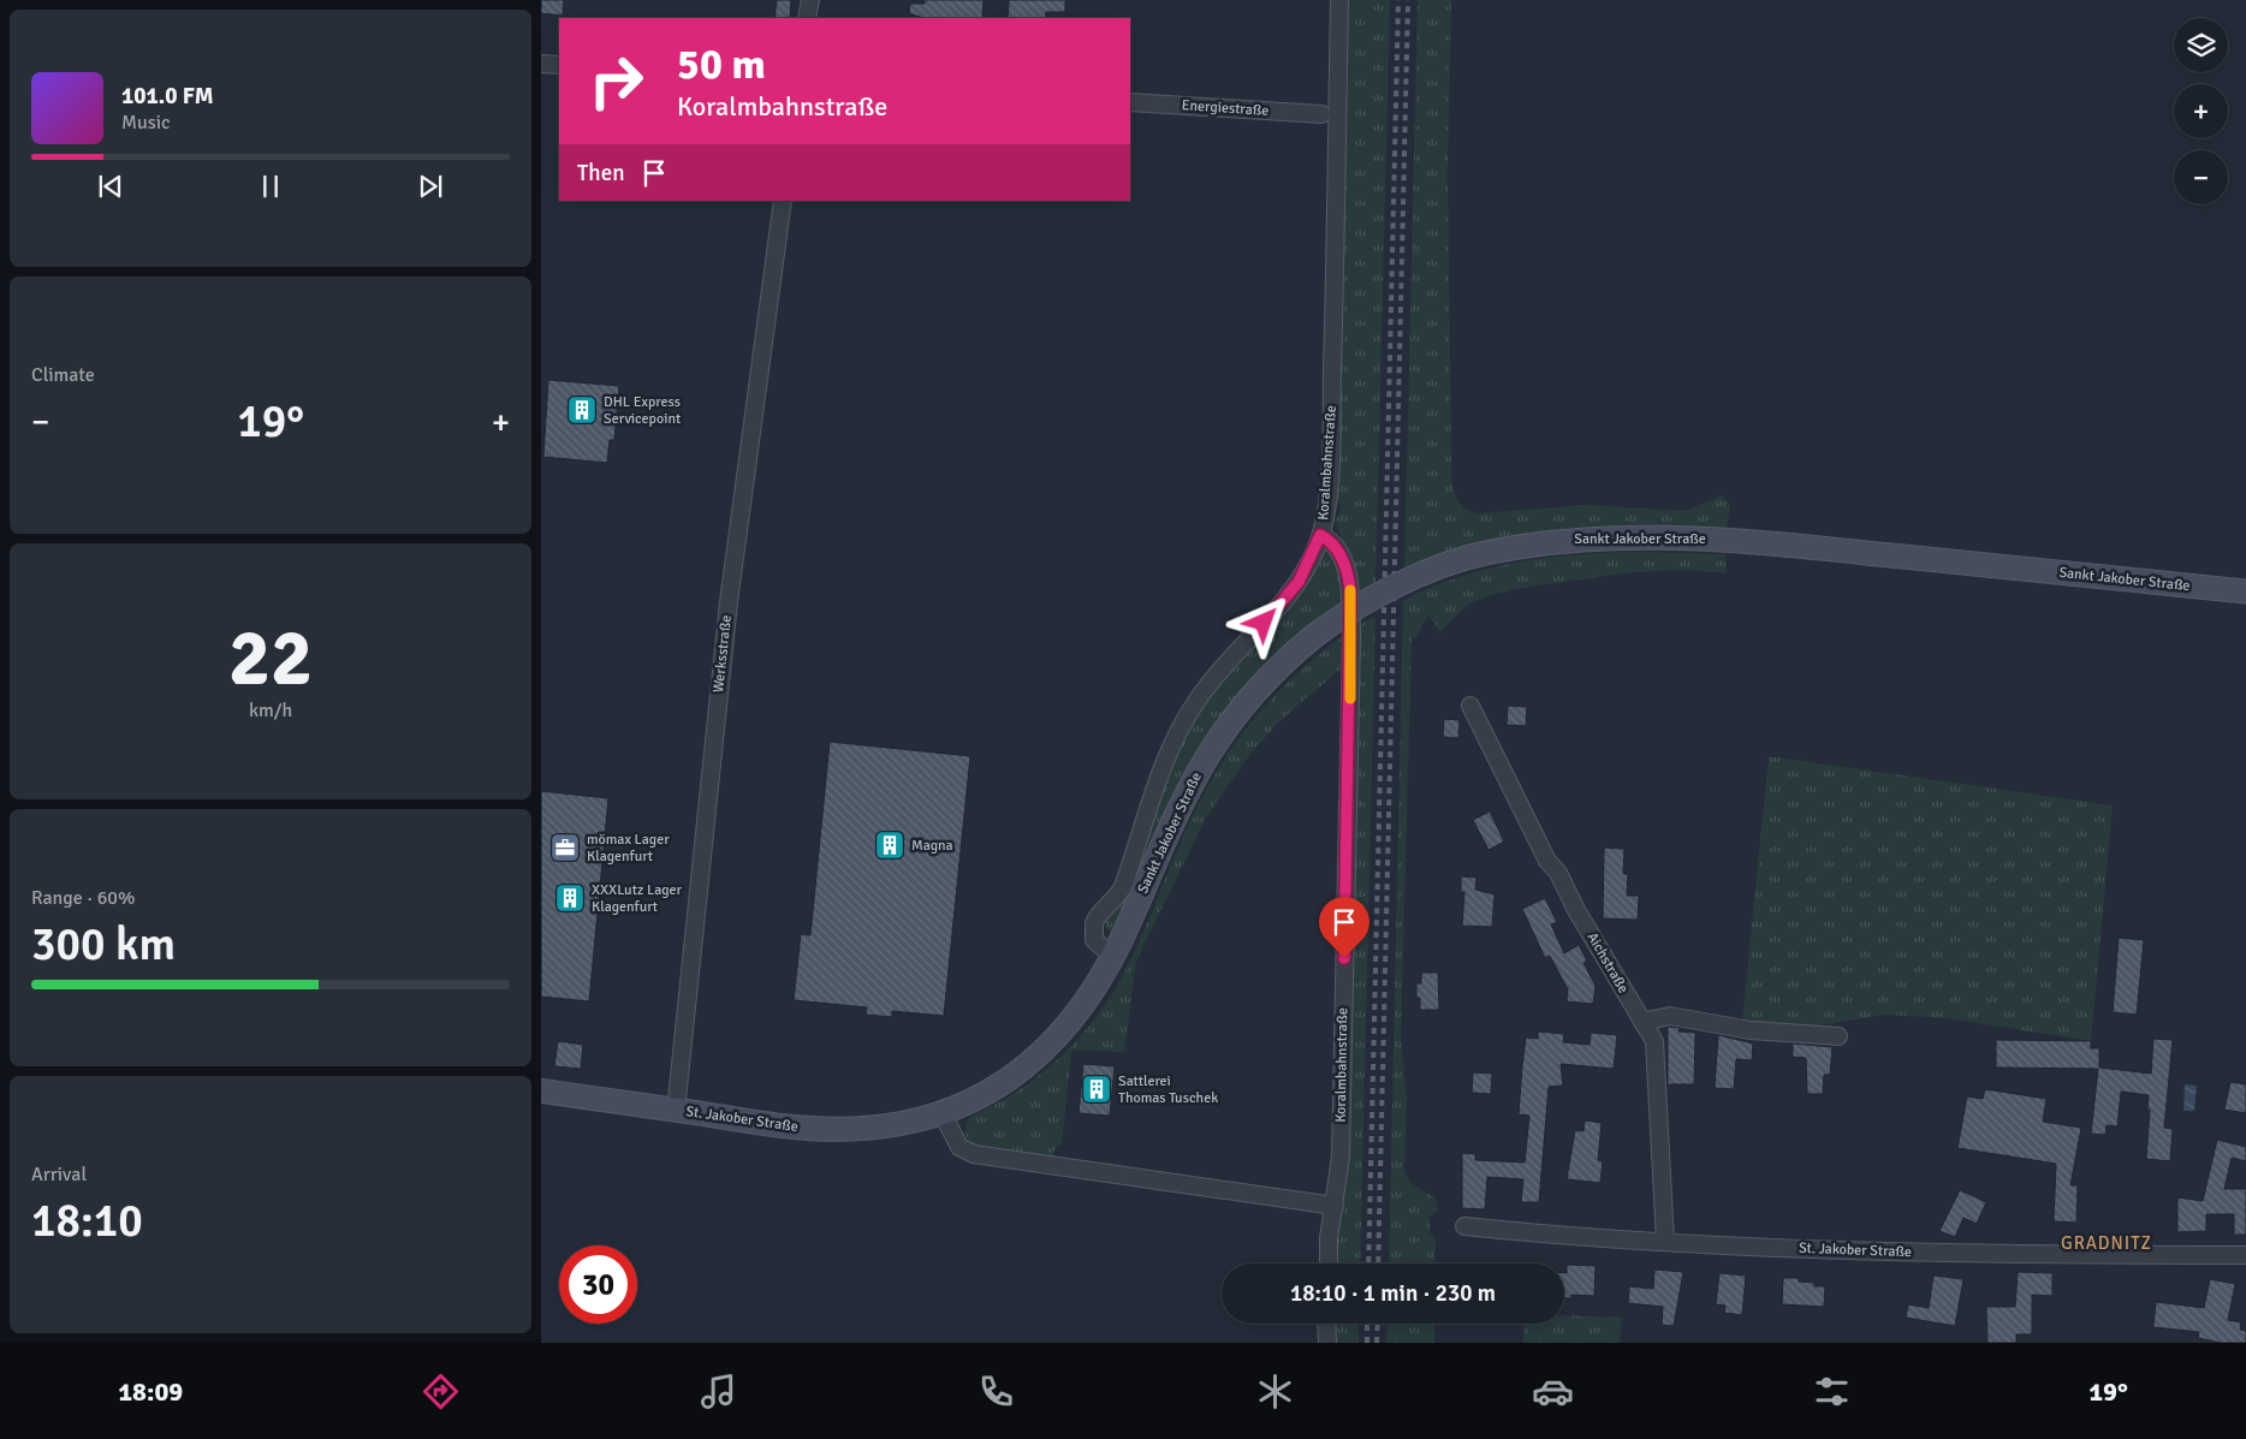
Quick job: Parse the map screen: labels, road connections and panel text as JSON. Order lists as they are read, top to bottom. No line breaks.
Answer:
{"streets":{"main road":["Sankt Jakober Straße","St. Jakober Straße"],"street":["Energiestraße","Koralmbahnstraße","Werksstraße","Aichstraße"]},"crossings":[["Sankt Jakober Straße","St. Jakober Straße"],["Werksstraße","St. Jakober Straße"],["Aichstraße","St. Jakober Straße"]],"districts":["GRADNITZ"],"places":{"building":["DHL Express Servicepoint","Magna","XXXLutz Lager Klagenfurt","Sattlerei Thomas Tuschek"],"office":["mömax Lager Klagenfurt"]},"page":{"map_buttons":["+","−"],"turn":["50 m","Koralmbahnstraße"],"song":["101.0 FM","Music"],"then":"Then","tile":["Climate",["22","km/h"],["Range · 60%","300 km"],["Arrival","18:10"]],"heat":["−","19°","+"],"limit":"30","trip":"18:10 · 1 min · 230 m","tabs":["18:09","19°"]}}
